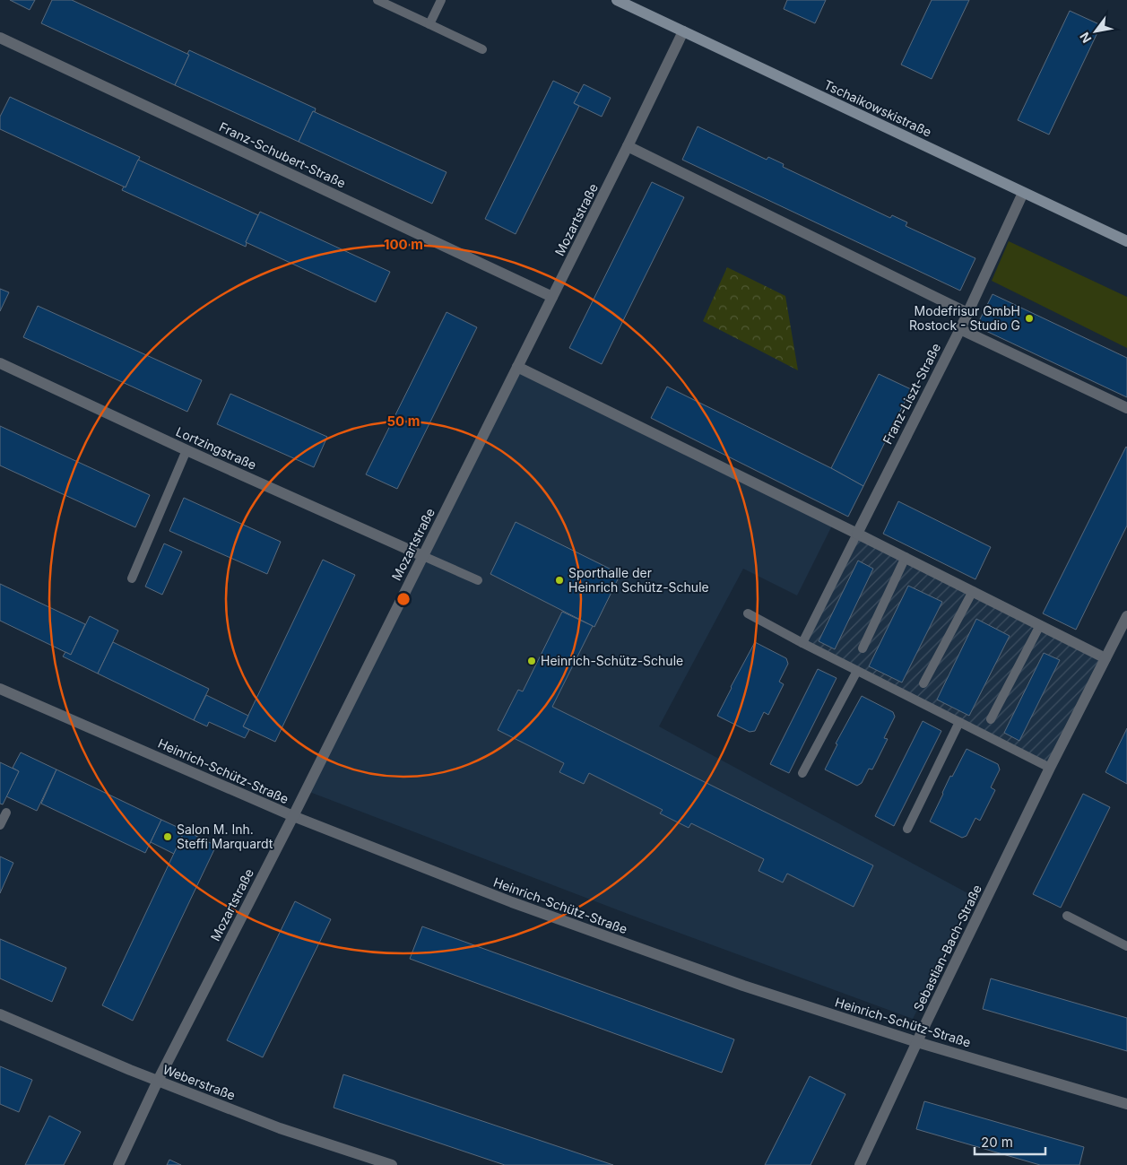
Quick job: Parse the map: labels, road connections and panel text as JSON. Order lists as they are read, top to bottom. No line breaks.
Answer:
{"streets":{"street":["Tschaikowskistraße","Franz-Schubert-Straße","Mozartstraße","Franz-Liszt-Straße","Lortzingstraße","Heinrich-Schütz-Straße","Sebastian-Bach-Straße","Weberstraße"]},"crossings":[["Tschaikowskistraße","Mozartstraße"],["Tschaikowskistraße","Franz-Liszt-Straße"],["Franz-Schubert-Straße","Mozartstraße"],["Mozartstraße","Lortzingstraße"],["Mozartstraße","Heinrich-Schütz-Straße"],["Mozartstraße","Weberstraße"],["Heinrich-Schütz-Straße","Sebastian-Bach-Straße"]],"places":["Modefrisur GmbH Rostock - Studio G","Sporthalle der Heinrich Schütz-Schule","Heinrich-Schütz-Schule","Salon M. Inh. Steffi Marquardt"],"scale_bar":"20 m","north":"bottom left","rings":["100 m","50 m"]}
